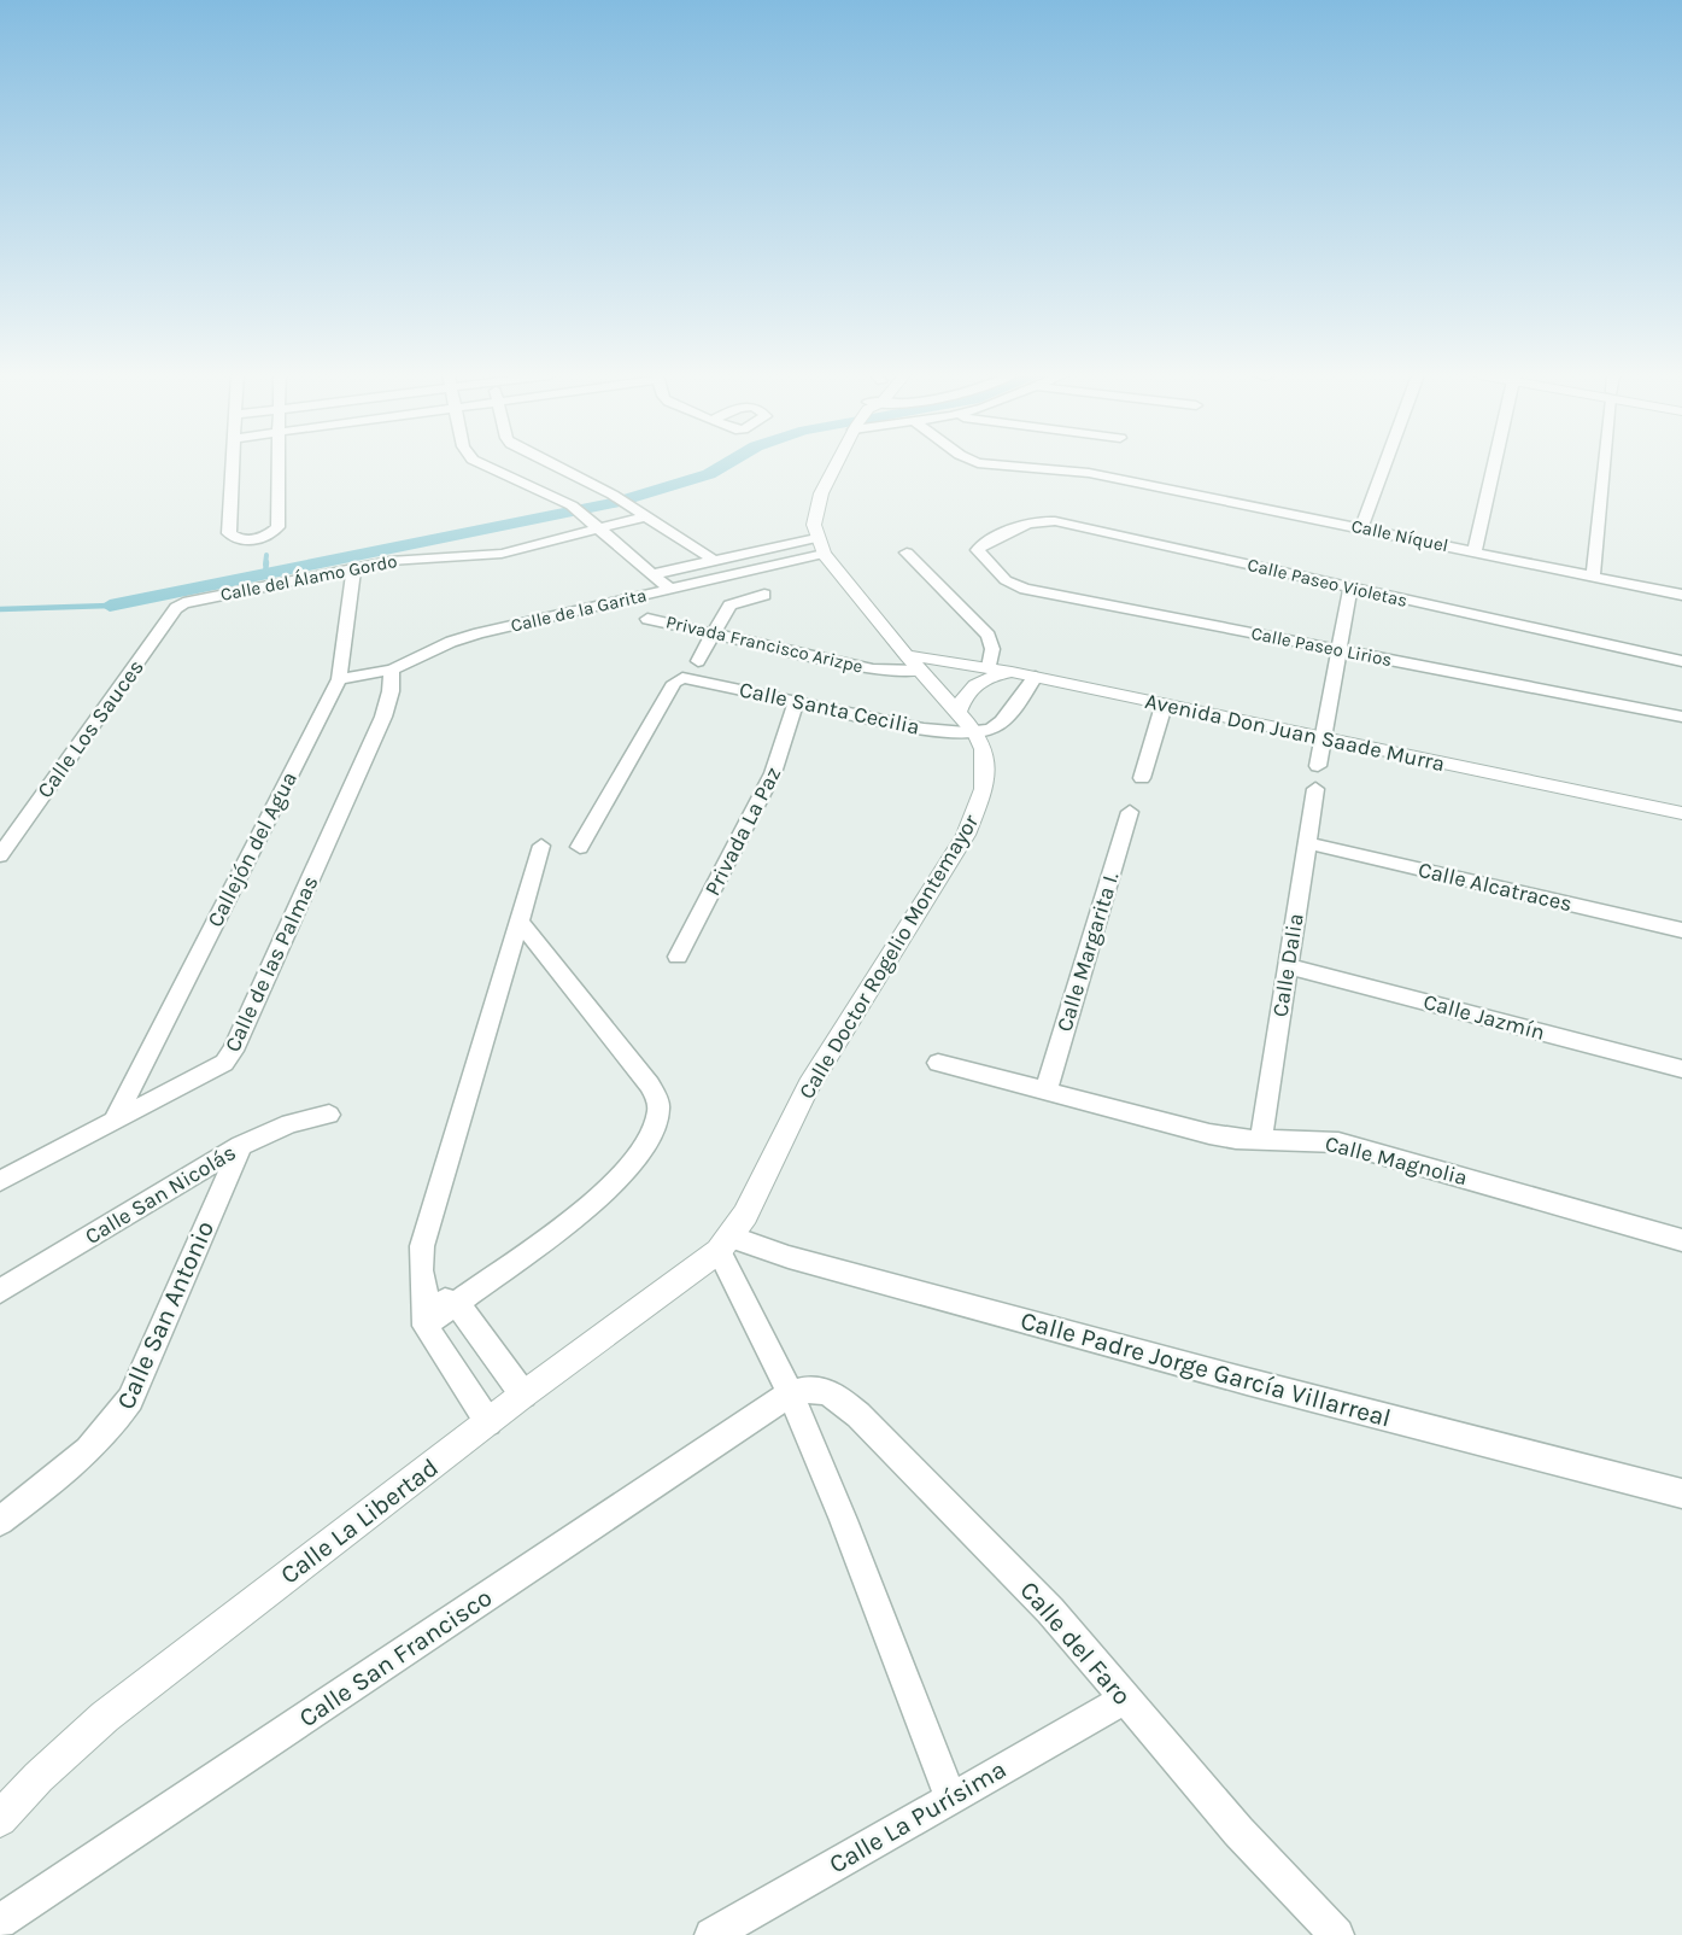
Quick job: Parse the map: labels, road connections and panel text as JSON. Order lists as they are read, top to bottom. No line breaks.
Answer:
{"streets":{"street":["Calle Níquel","Calle del Álamo Gordo","Calle Paseo Violetas","Calle de la Garita","Privada Francisco Arizpe","Calle Paseo Lirios","Calle Santa Cecilia","Calle Los Sauces","Avenida Don Juan Saade Murra","Privada La Paz","Callejón del Agua","Calle Alcatraces","Calle Margarita I.","Calle Doctor Rogelio Montemayor","Calle de las Palmas","Calle Dalia","Calle Jazmín","Calle Magnolia","Calle San Nicolás","Calle San Antonio","Calle Padre Jorge García Villarreal","Calle La Libertad","Calle del Faro","Calle San Francisco","Calle La Purísima"]},"crossings":[["Calle del Álamo Gordo","Calle Los Sauces"],["Calle del Álamo Gordo","Callejón del Agua"],["Calle Paseo Violetas","Calle Paseo Lirios"],["Calle de la Garita","Callejón del Agua"],["Calle de la Garita","Calle Doctor Rogelio Montemayor"],["Calle de la Garita","Calle de las Palmas"],["Privada Francisco Arizpe","Avenida Don Juan Saade Murra"],["Privada Francisco Arizpe","Calle Doctor Rogelio Montemayor"],["Calle Santa Cecilia","Privada La Paz"],["Calle Santa Cecilia","Calle Doctor Rogelio Montemayor"],["Avenida Don Juan Saade Murra","Calle Doctor Rogelio Montemayor"],["Callejón del Agua","Calle de las Palmas"],["Calle Alcatraces","Calle Dalia"],["Calle Margarita I.","Calle Magnolia"],["Calle Doctor Rogelio Montemayor","Calle Padre Jorge García Villarreal"],["Calle Doctor Rogelio Montemayor","Calle La Libertad"],["Calle Dalia","Calle Jazmín"],["Calle Dalia","Calle Magnolia"],["Calle San Nicolás","Calle San Antonio"],["Calle Padre Jorge García Villarreal","Calle La Libertad"],["Calle del Faro","Calle San Francisco"],["Calle del Faro","Calle La Purísima"]]}
